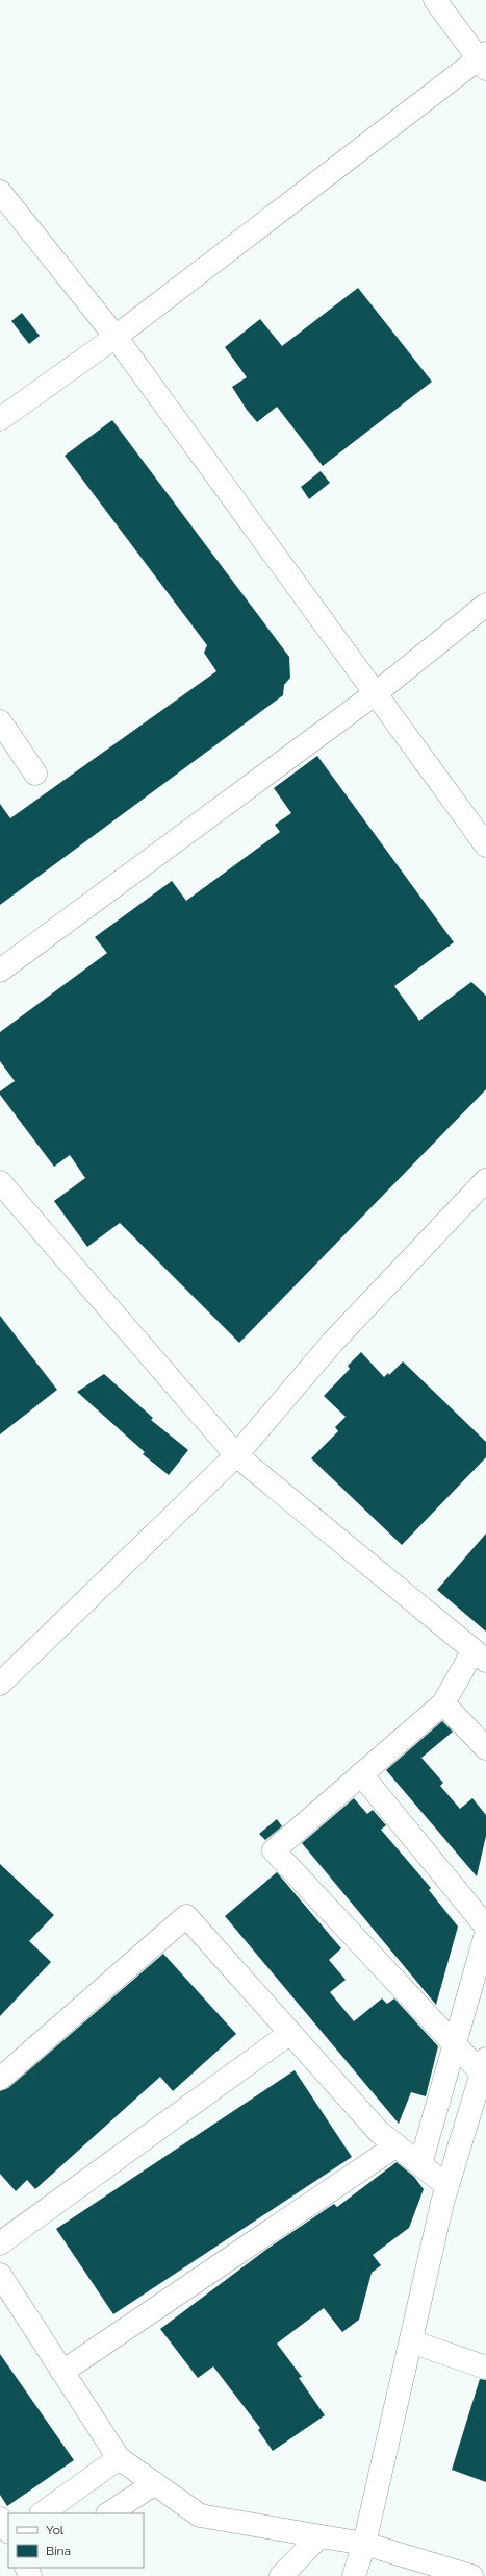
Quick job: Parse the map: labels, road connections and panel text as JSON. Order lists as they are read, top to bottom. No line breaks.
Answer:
{"legend":["Yol","Bina"]}
